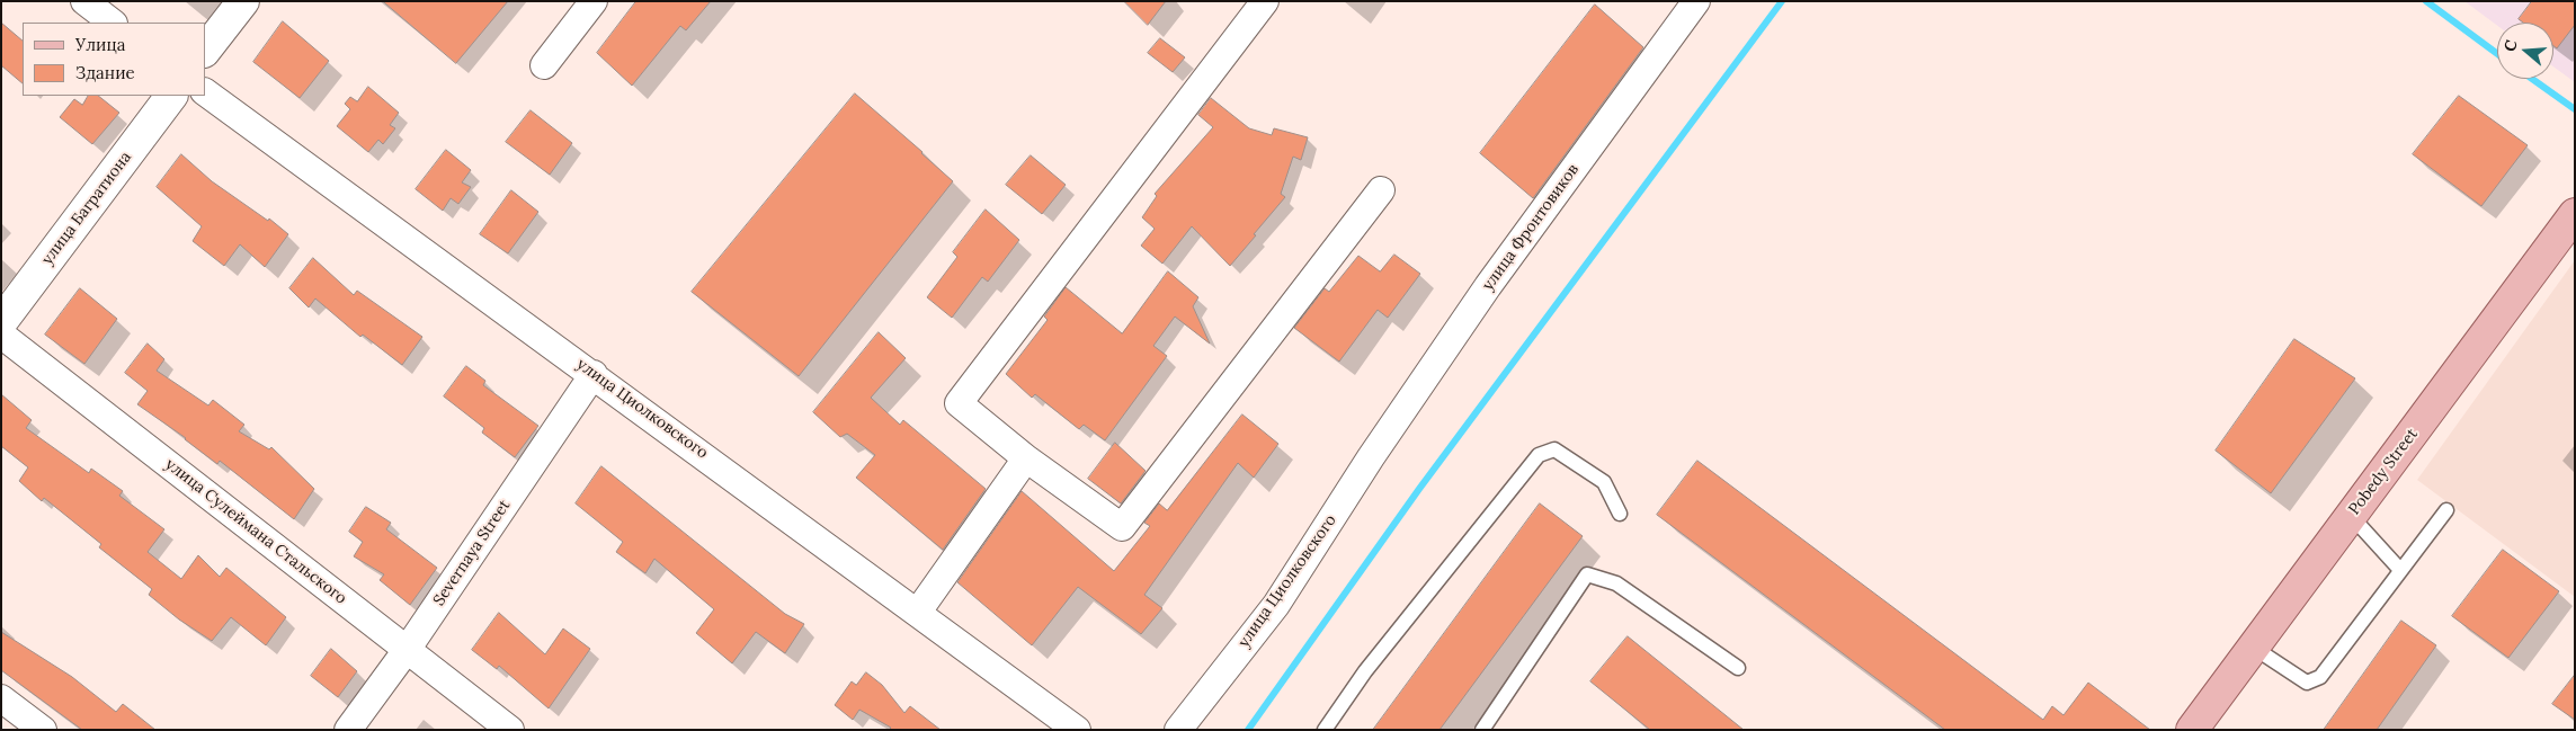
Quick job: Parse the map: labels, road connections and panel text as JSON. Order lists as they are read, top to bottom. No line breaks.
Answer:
{"streets":{"main road":["Pobedy Street"],"street":["улица Багратиона","улица Фронтовиков","улица Циолковского","улица Сулеймана Стальского","Severnaya Street"]},"crossings":[["улица Фронтовиков","улица Циолковского"],["улица Циолковского","Severnaya Street"],["улица Сулеймана Стальского","Severnaya Street"]],"legend":["Улица","Здание"],"north":"left"}
